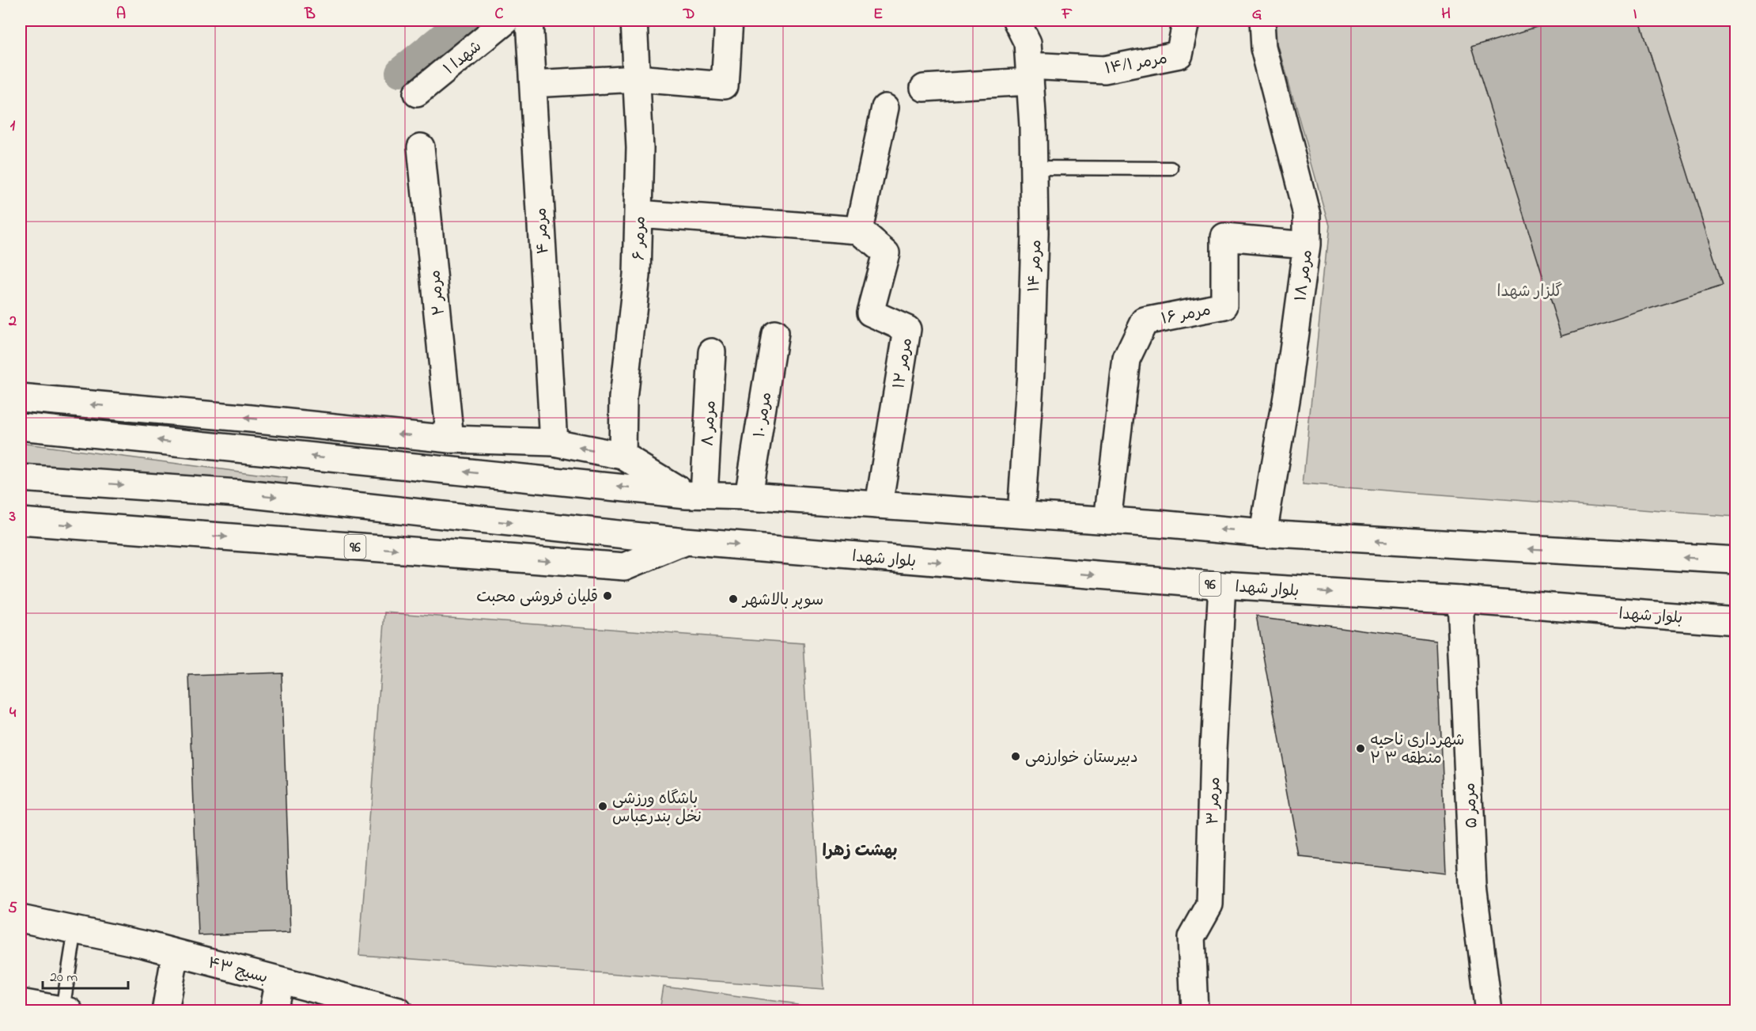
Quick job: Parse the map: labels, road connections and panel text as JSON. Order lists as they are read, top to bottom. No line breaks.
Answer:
{"streets":{"main road":["شهدا ۱","مرمر ۱۴/۱","مرمر ۴","مرمر ۶","مرمر ۱۴","مرمر ۱۸","مرمر ۲","مرمر ۱۶","مرمر ۱۲","مرمر ۱۰","مرمر ۸","96","بلوار شهدا","مرمر ۳","مرمر ۵","بسیج ۴۳"]},"crossings":[["مرمر ۱۴/۱","مرمر ۱۴"],["مرمر ۱۸","مرمر ۱۶"],["96","بلوار شهدا"],["بلوار شهدا","مرمر ۳"],["بلوار شهدا","مرمر ۵"]],"districts":["بهشت زهرا"],"parks":["گلزار شهدا"],"places":["قلیان فروشی محبت","سوپر بالاشهر","شهرداری ناحیه ۲ منطقه ۳","دبیرستان خوارزمی","باشگاه ورزشی نخل بندرعباس"],"scale_bar":"20 m","grid":{"columns":["A","B","C","D","E","F","G","H","I"],"rows":["1","2","3","4","5"]}}
